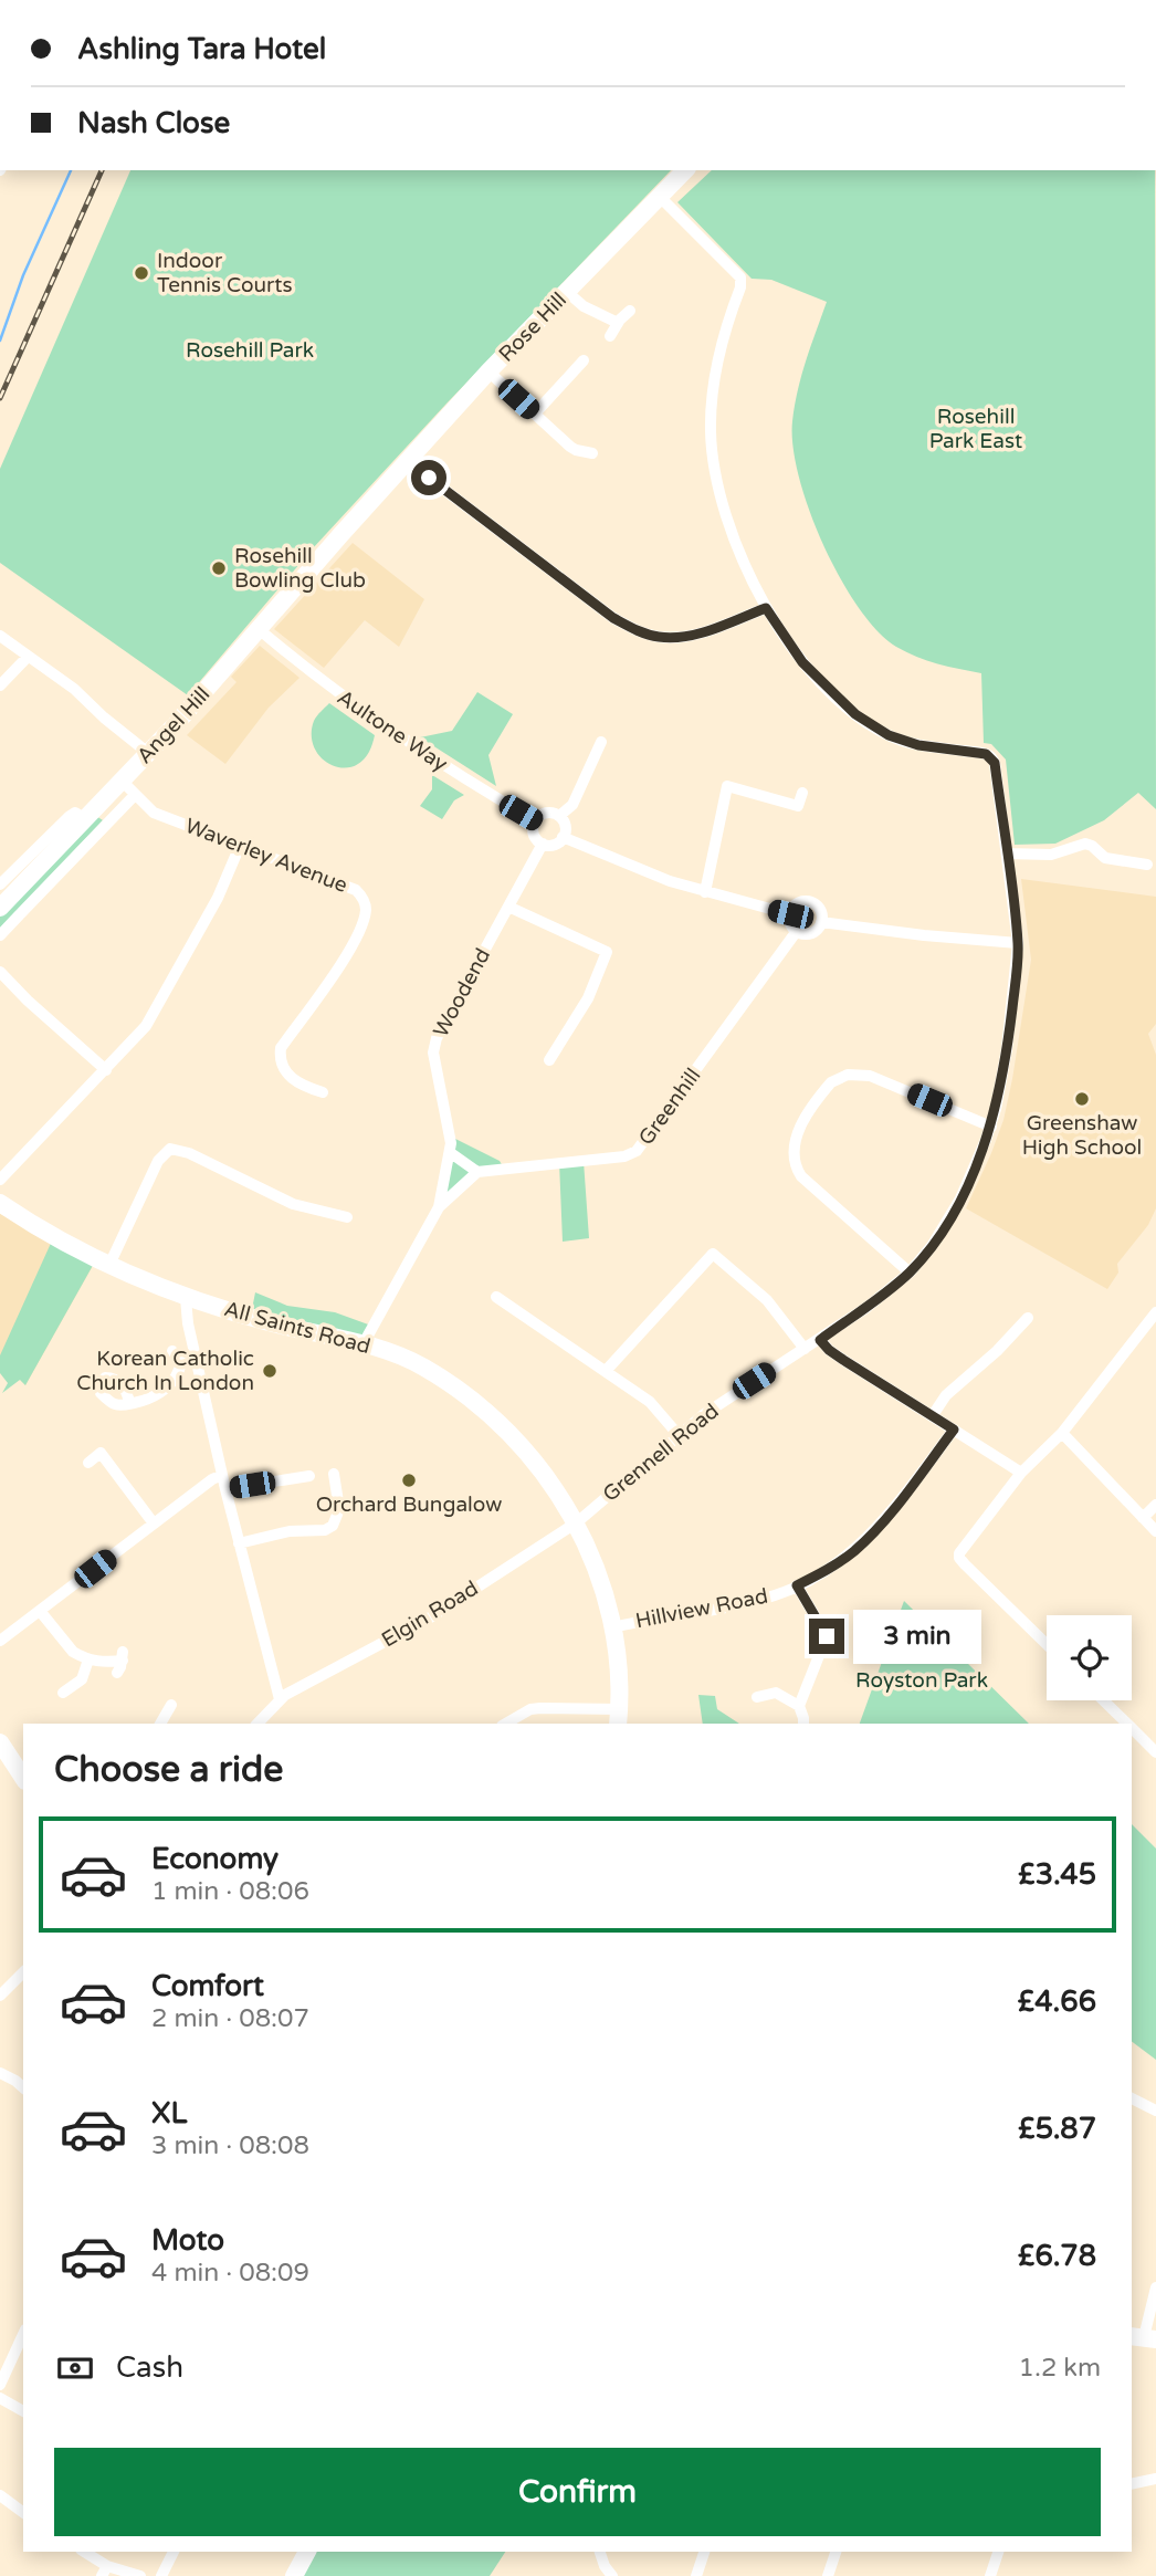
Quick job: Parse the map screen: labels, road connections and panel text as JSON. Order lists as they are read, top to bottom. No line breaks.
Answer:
{"streets":{"main road":["Rose Hill","Angel Hill","All Saints Road"],"street":["Aultone Way","Waverley Avenue","Woodend","Greenhill","Grennell Road","Hillview Road","Elgin Road"]},"crossings":[["Rose Hill","Angel Hill"],["Rose Hill","Aultone Way"],["Angel Hill","Aultone Way"],["Angel Hill","Waverley Avenue"],["Aultone Way","Woodend"],["Woodend","Greenhill"],["Woodend","All Saints Road"],["All Saints Road","Grennell Road"],["All Saints Road","Hillview Road"],["All Saints Road","Elgin Road"],["Grennell Road","Elgin Road"]],"parks":["Rosehill Park","Rosehill Park East","Royston Park"],"places":["Indoor Tennis Courts","Rosehill Bowling Club","Greenshaw High School","Korean Catholic Church In London","Orchard Bungalow"],"page":{"banner":["Ashling Tara Hotel","Nash Close"],"bubble":"3 min","heading":"Choose a ride","list":[{"name":"Economy","note":"1 min · 08:06","value":"£3.45"},{"name":"Comfort","note":"2 min · 08:07","value":"£4.66"},{"name":"XL","note":"3 min · 08:08","value":"£5.87"},{"name":"Moto","note":"4 min · 08:09","value":"£6.78"}],"pay":["Cash","1.2 km"],"buttons":"Confirm"}}
